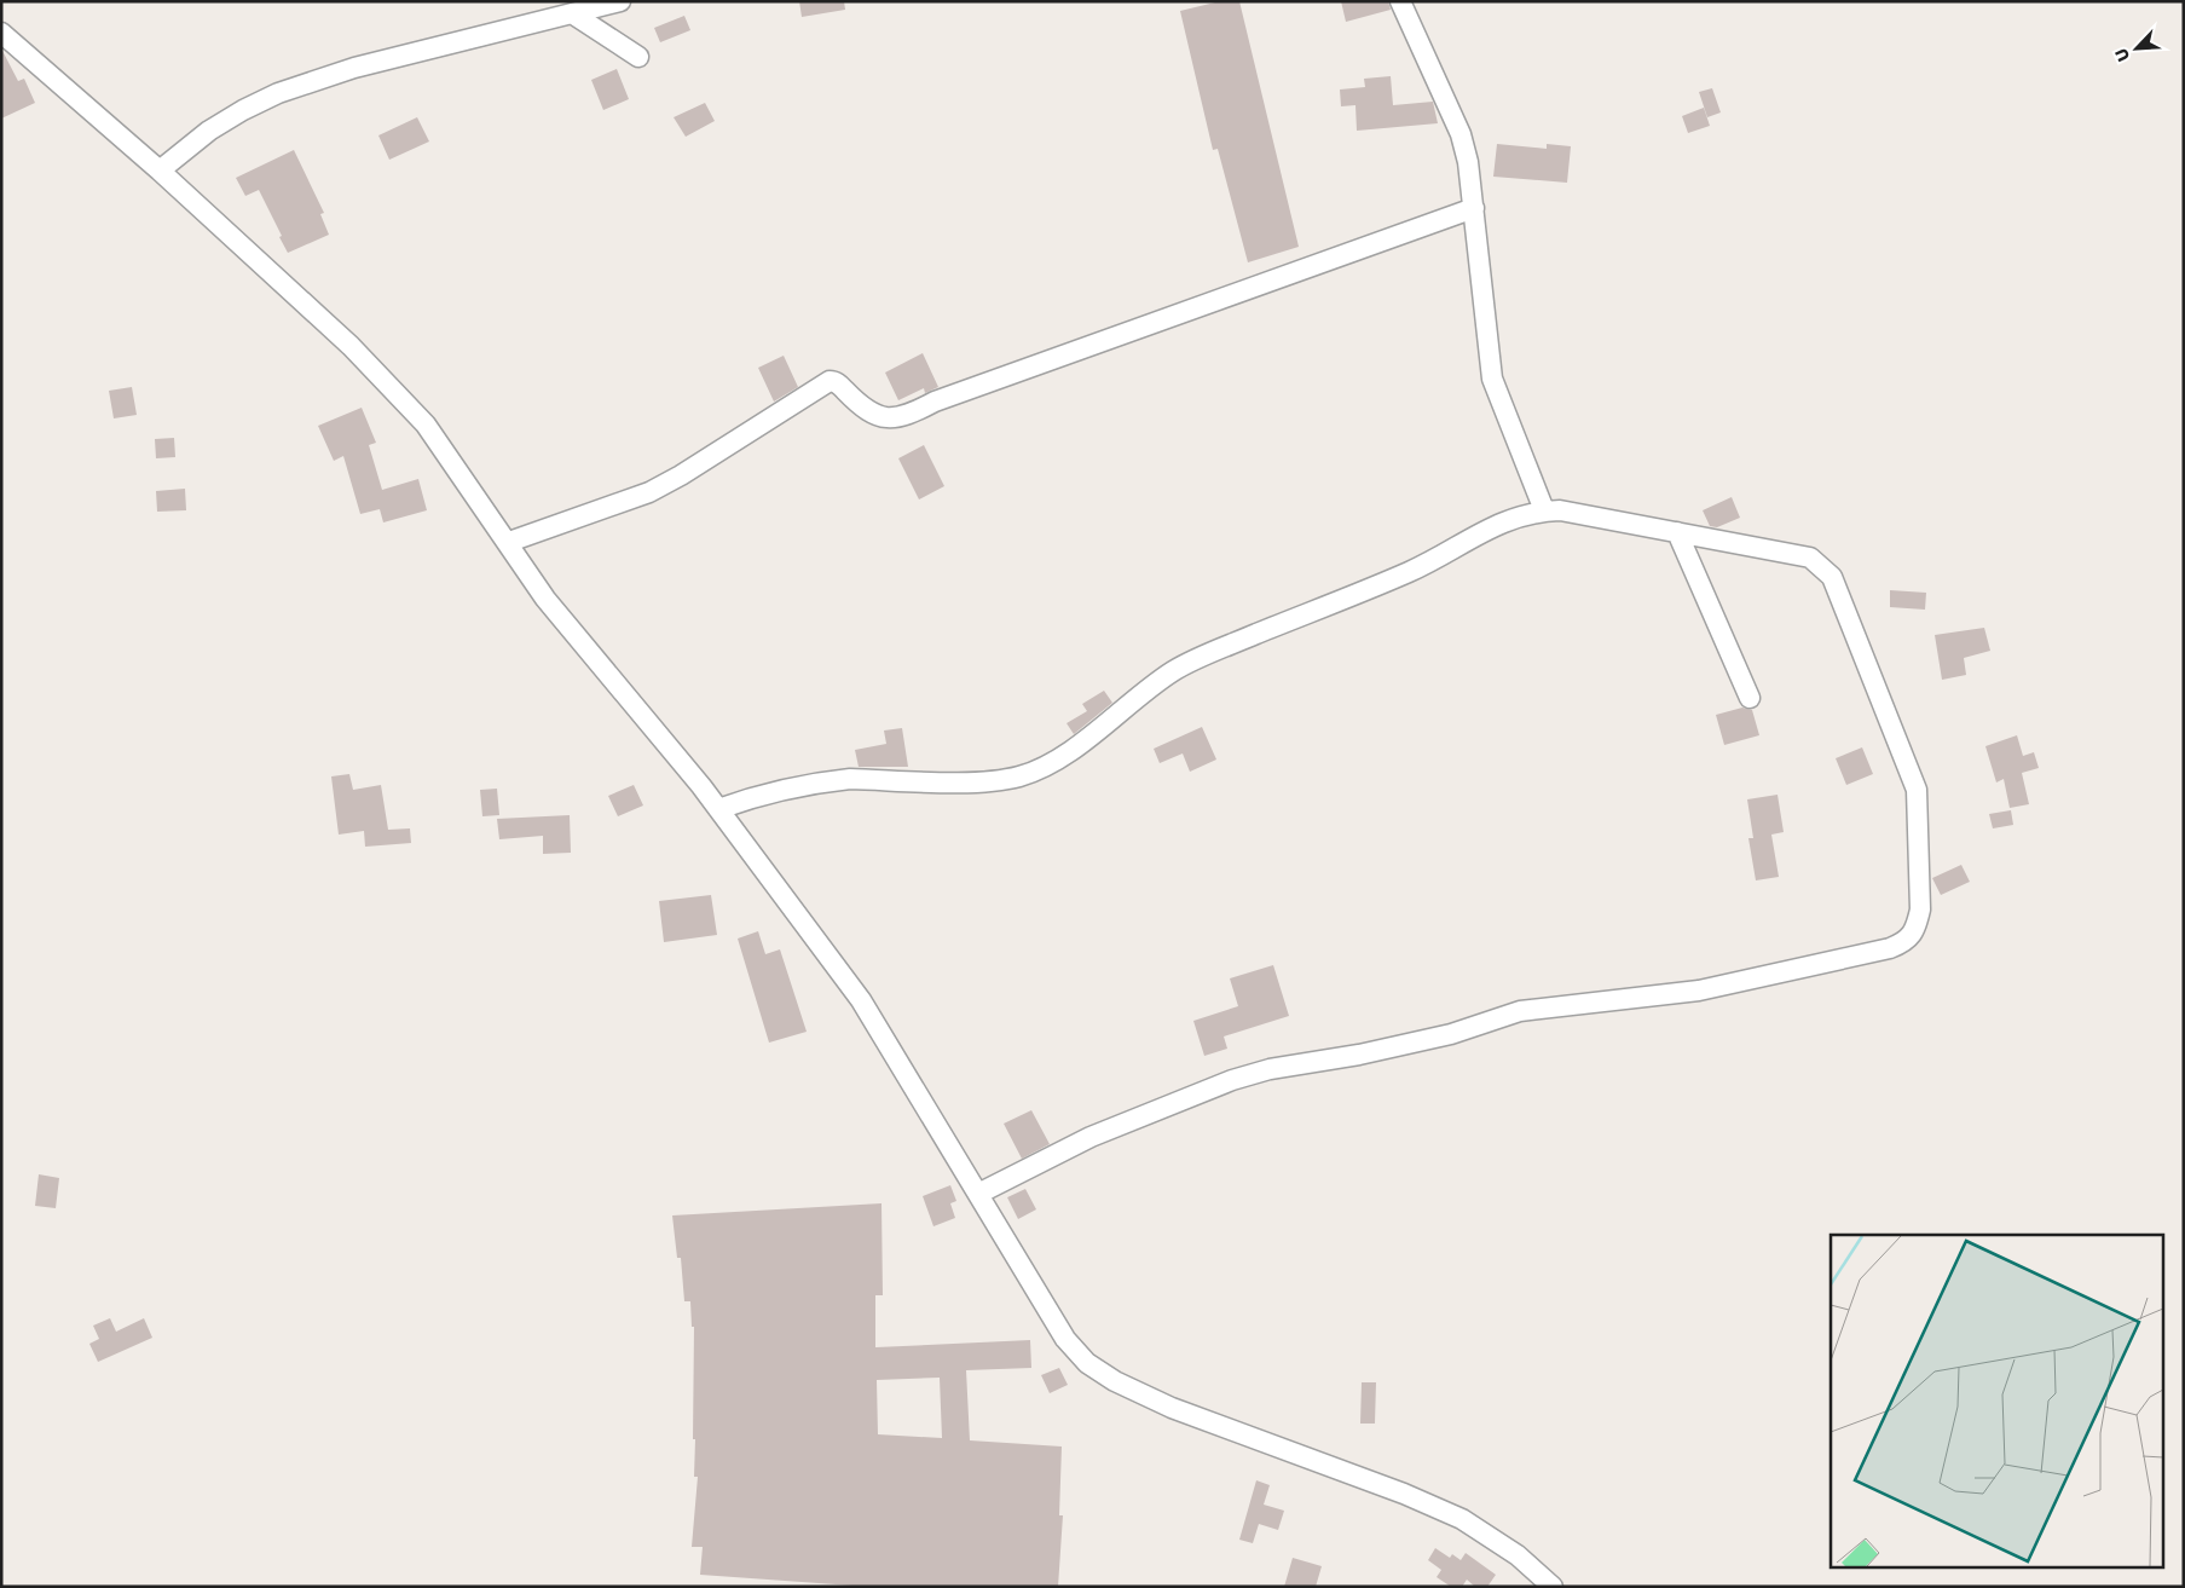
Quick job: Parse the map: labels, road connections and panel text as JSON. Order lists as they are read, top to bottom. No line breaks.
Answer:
{"north":"bottom left"}
